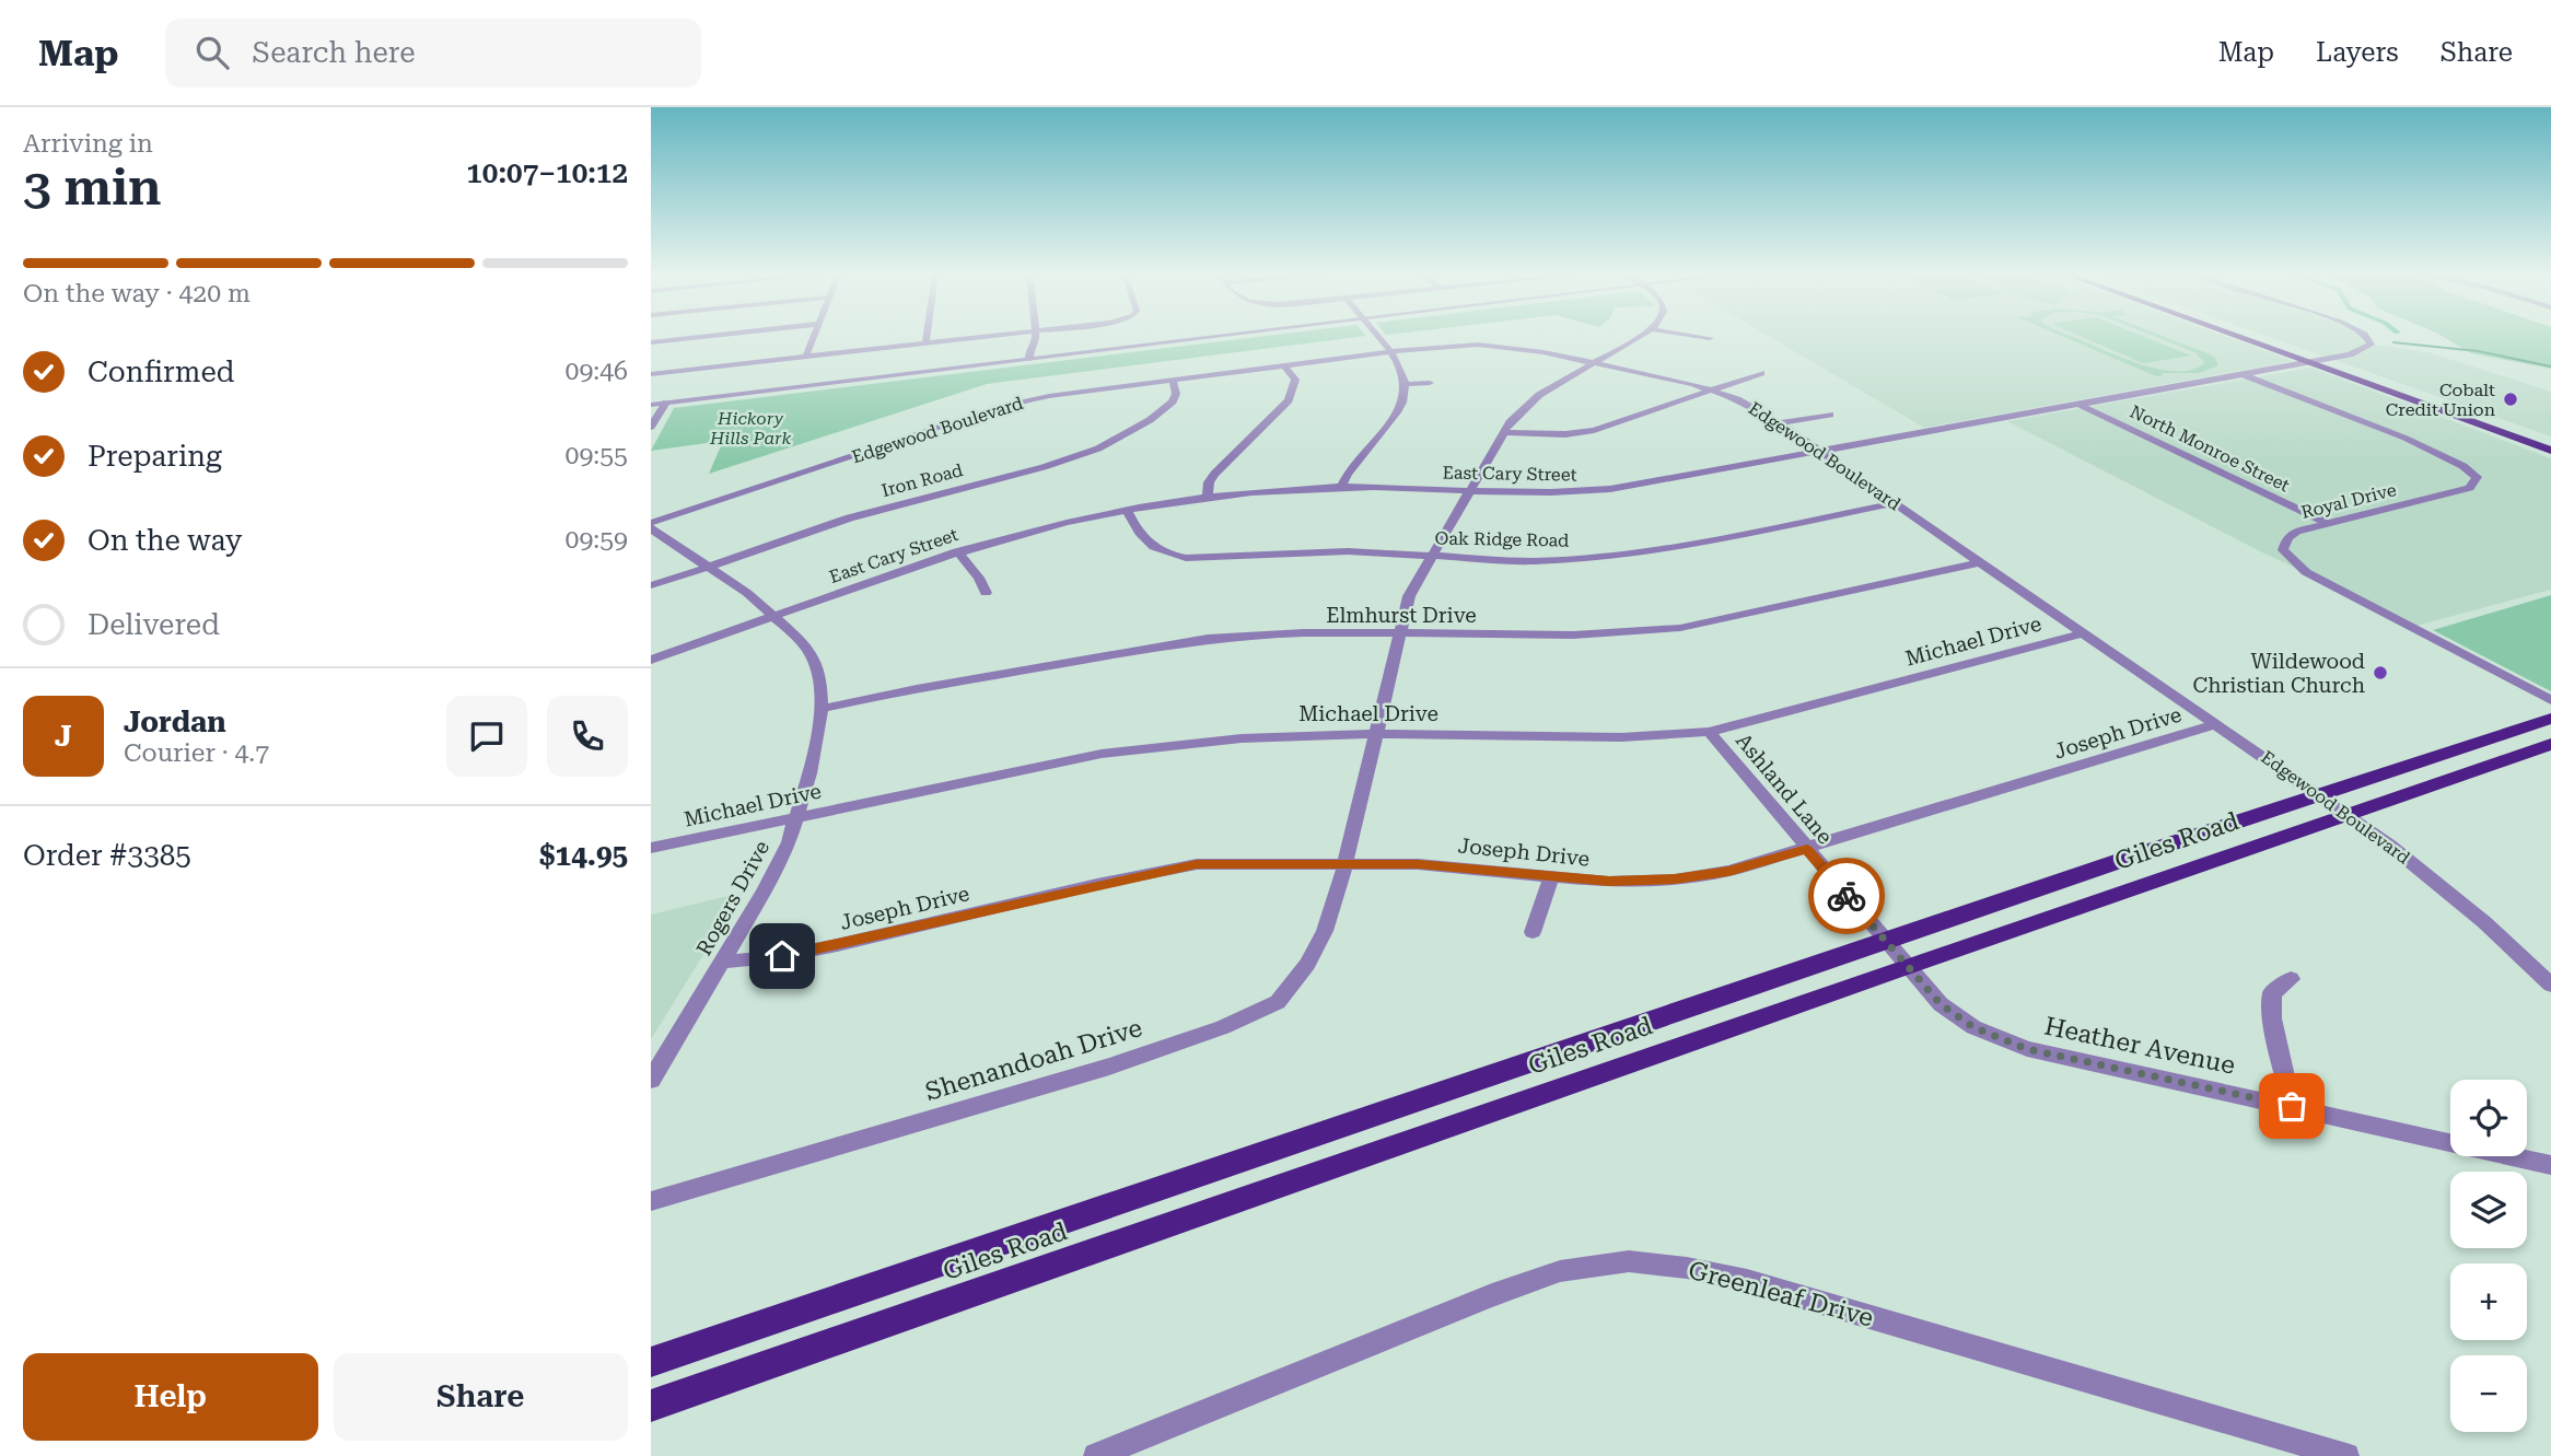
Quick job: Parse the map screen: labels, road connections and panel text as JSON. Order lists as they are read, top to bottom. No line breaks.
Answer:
{"streets":{"main road":["Giles Road"],"street":["Edgewood Boulevard","North Monroe Street","East Cary Street","Iron Road","Royal Drive","Oak Ridge Road","Elmhurst Drive","Michael Drive","Joseph Drive","Ashland Lane","Rogers Drive","Heather Avenue","Shenandoah Drive","Greenleaf Drive"]},"crossings":[["Edgewood Boulevard","East Cary Street"],["Edgewood Boulevard","Iron Road"],["Edgewood Boulevard","Oak Ridge Road"],["Edgewood Boulevard","Elmhurst Drive"],["Edgewood Boulevard","Michael Drive"],["Edgewood Boulevard","Joseph Drive"],["Edgewood Boulevard","Giles Road"],["Edgewood Boulevard","Rogers Drive"],["Edgewood Boulevard","Shenandoah Drive"],["North Monroe Street","East Cary Street"],["North Monroe Street","Royal Drive"],["East Cary Street","Royal Drive"],["East Cary Street","Oak Ridge Road"],["East Cary Street","Rogers Drive"],["East Cary Street","Shenandoah Drive"],["Iron Road","Rogers Drive"],["Oak Ridge Road","Shenandoah Drive"],["Elmhurst Drive","Rogers Drive"],["Elmhurst Drive","Shenandoah Drive"],["Michael Drive","Ashland Lane"],["Michael Drive","Rogers Drive"],["Michael Drive","Shenandoah Drive"],["Joseph Drive","Ashland Lane"],["Joseph Drive","Rogers Drive"],["Joseph Drive","Shenandoah Drive"],["Ashland Lane","Giles Road"],["Ashland Lane","Heather Avenue"],["Giles Road","Heather Avenue"]],"parks":["Hickory Hills Park"],"places":["Cobalt Credit Union","Wildewood Christian Church"],"page":{"header":"Map","search":"Search here","nav":["Map","Layers","Share"],"heading":["3 min","Arriving in","10:07–10:12"],"panel":["Jordan","Courier · 4.7","Order #3385","$14.95"],"bar":"On the way · 420 m","list":[["Confirmed","09:46"],["Preparing","09:55"],["On the way","09:59"],"Delivered"],"round":"J","map_buttons":["+","−"],"buttons":["Help","Share"]}}
